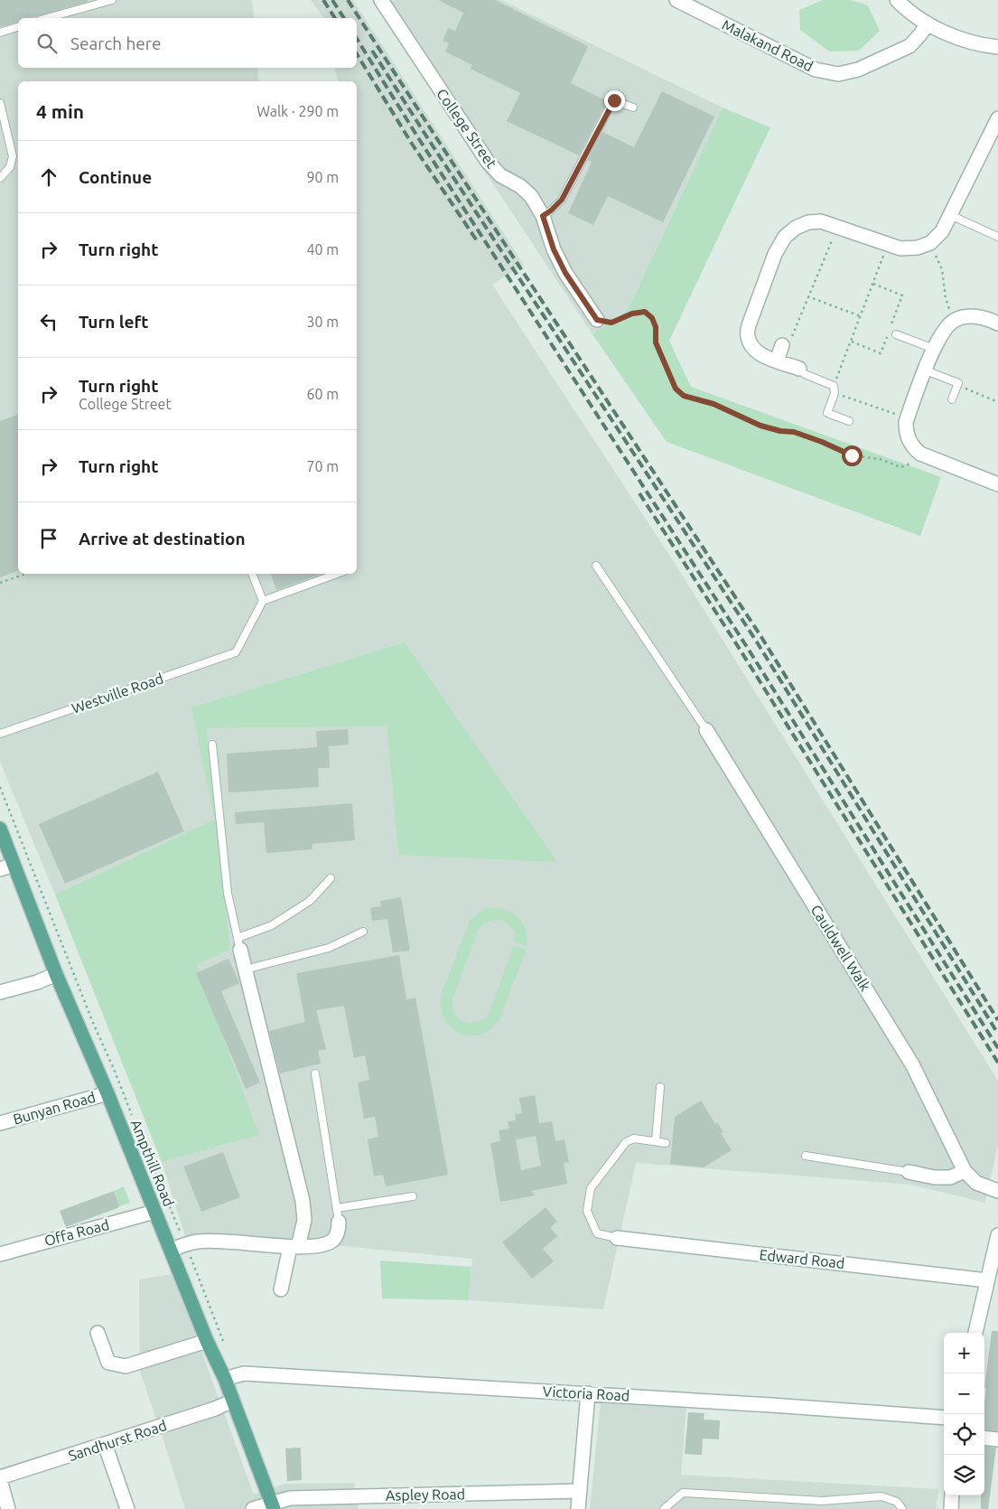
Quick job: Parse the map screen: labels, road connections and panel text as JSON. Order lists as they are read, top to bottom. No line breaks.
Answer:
{"streets":{"main road":["Ampthill Road"],"street":["Malakand Road","College Street","Cauldwell Walk","Bunyan Road","Offa Road","Edward Road","Victoria Road","Sandhurst Road","Aspley Road"],"lane":["Westville Road"]},"crossings":[["Bunyan Road","Ampthill Road"],["Ampthill Road","Offa Road"],["Ampthill Road","Victoria Road"],["Ampthill Road","Sandhurst Road"],["Ampthill Road","Aspley Road"]],"page":{"search":"Search here","heading":["4 min","Walk · 290 m"],"list":[["Continue","90 m"],["Turn right","40 m"],["Turn left","30 m"],["Turn right","College Street","60 m"],["Turn right","70 m"],"Arrive at destination"],"map_buttons":["+","−"]}}
